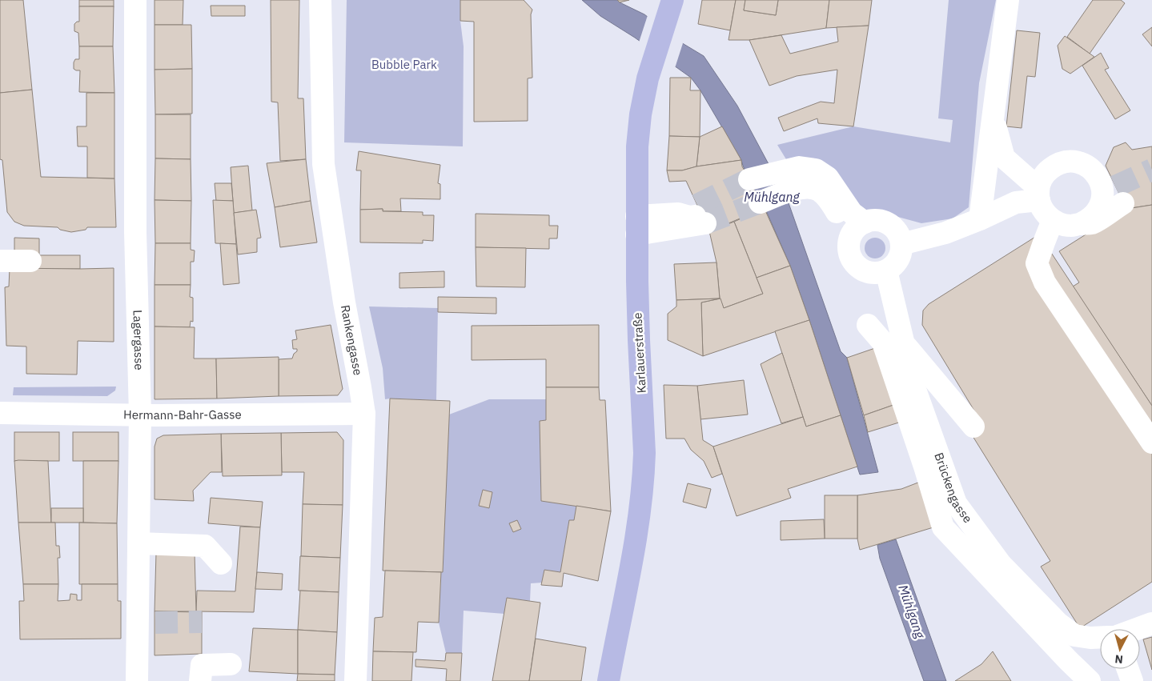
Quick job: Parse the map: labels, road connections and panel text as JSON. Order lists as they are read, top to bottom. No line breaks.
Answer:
{"streets":{"main road":["Karlauerstraße"],"street":["Rankengasse","Lagergasse","Hermann-Bahr-Gasse","Brückengasse"]},"crossings":[["Rankengasse","Hermann-Bahr-Gasse"],["Lagergasse","Hermann-Bahr-Gasse"]],"water":["Mühlgang"],"parks":["Bubble Park"],"north":"bottom"}
